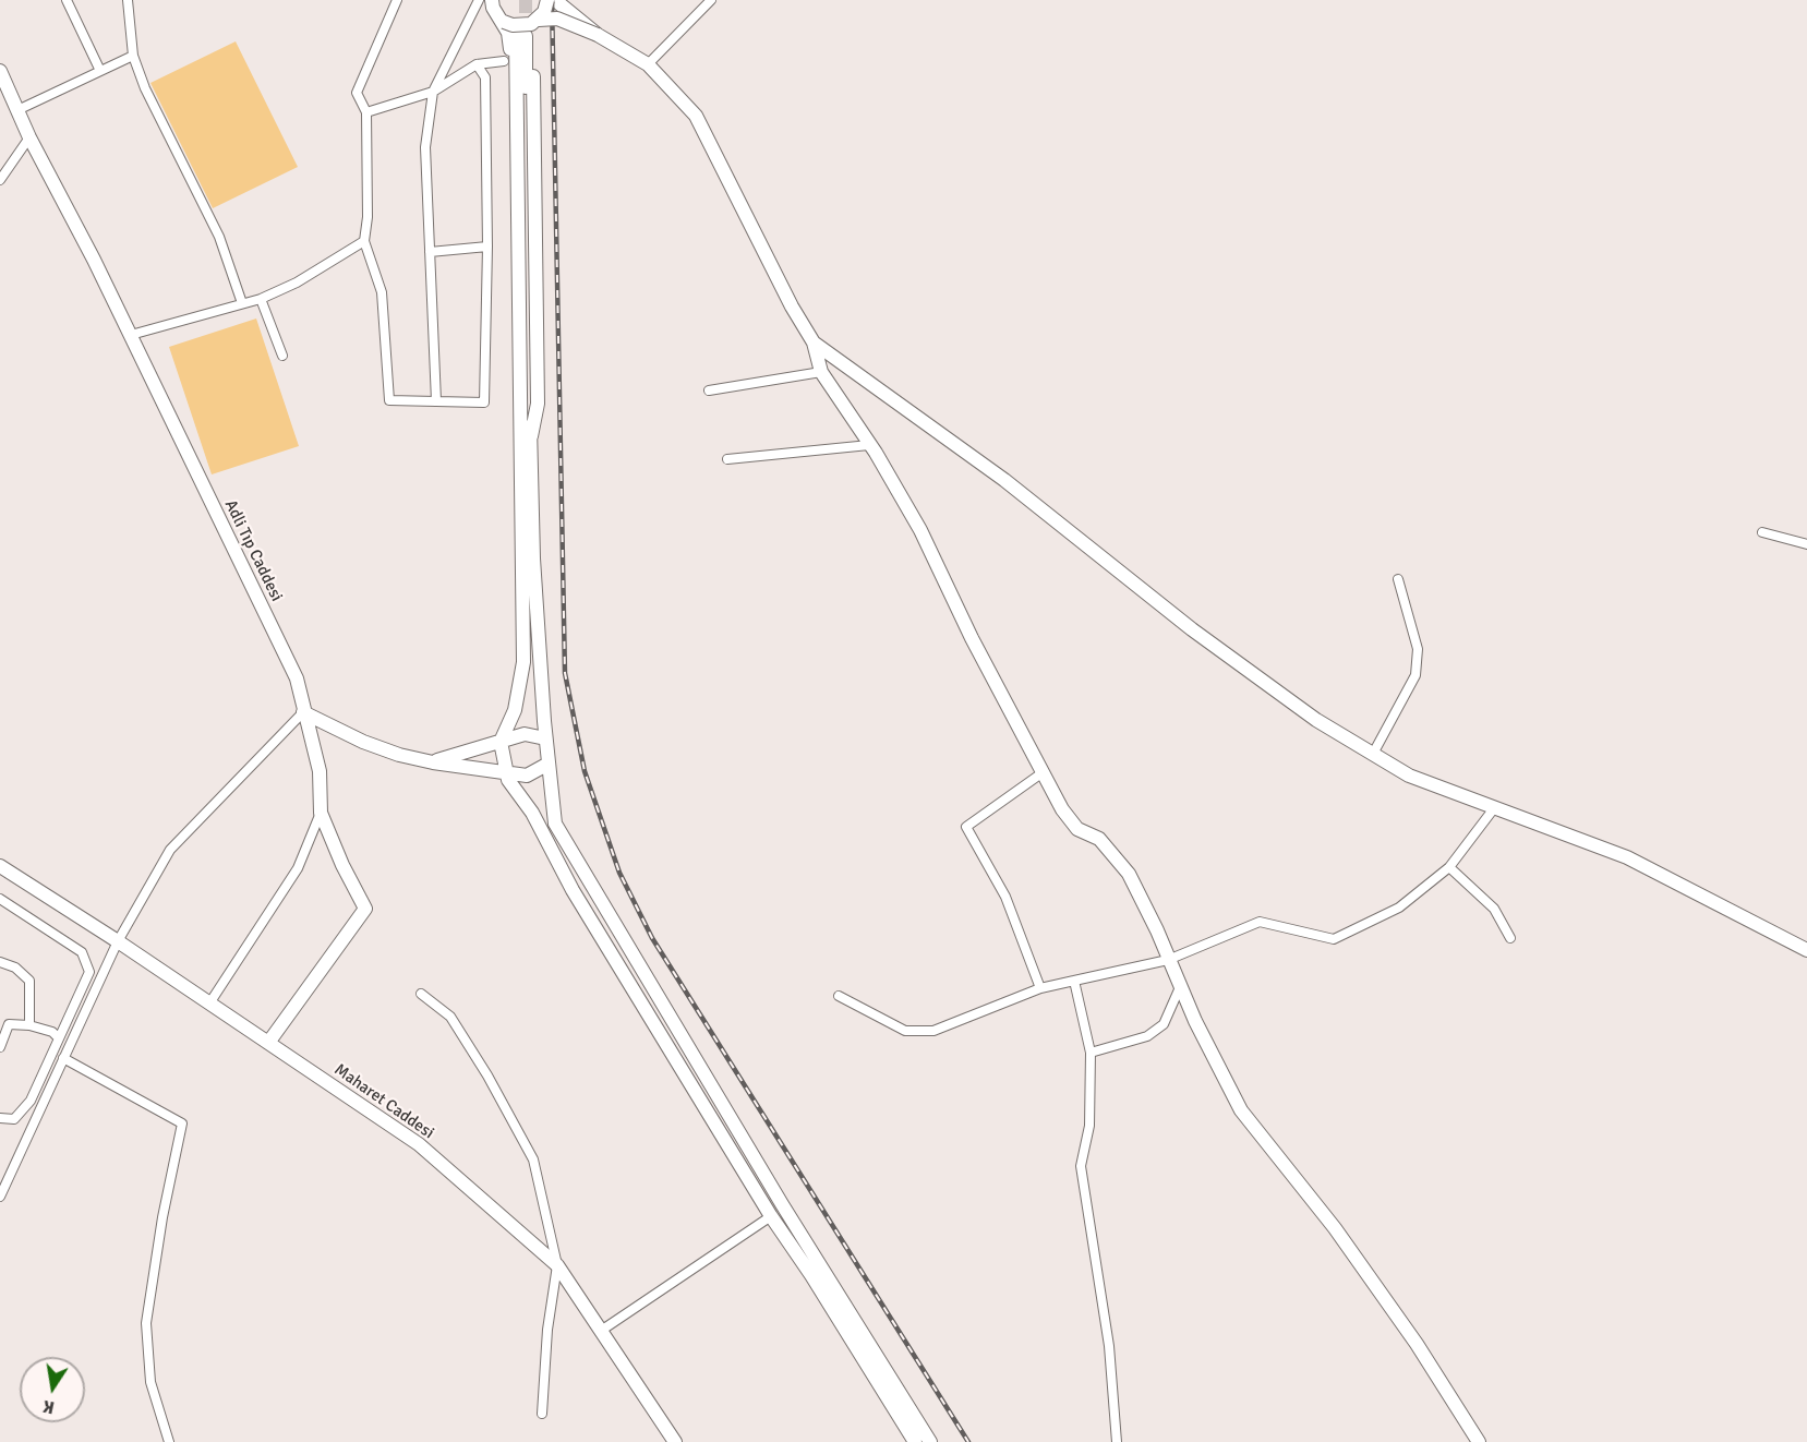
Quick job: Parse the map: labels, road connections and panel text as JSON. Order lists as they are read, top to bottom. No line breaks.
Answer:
{"streets":{"street":["Adli Tıp Caddesi","Maharet Caddesi"]},"crossings":[["Adli Tıp Caddesi","Maharet Caddesi"]],"north":"bottom"}
